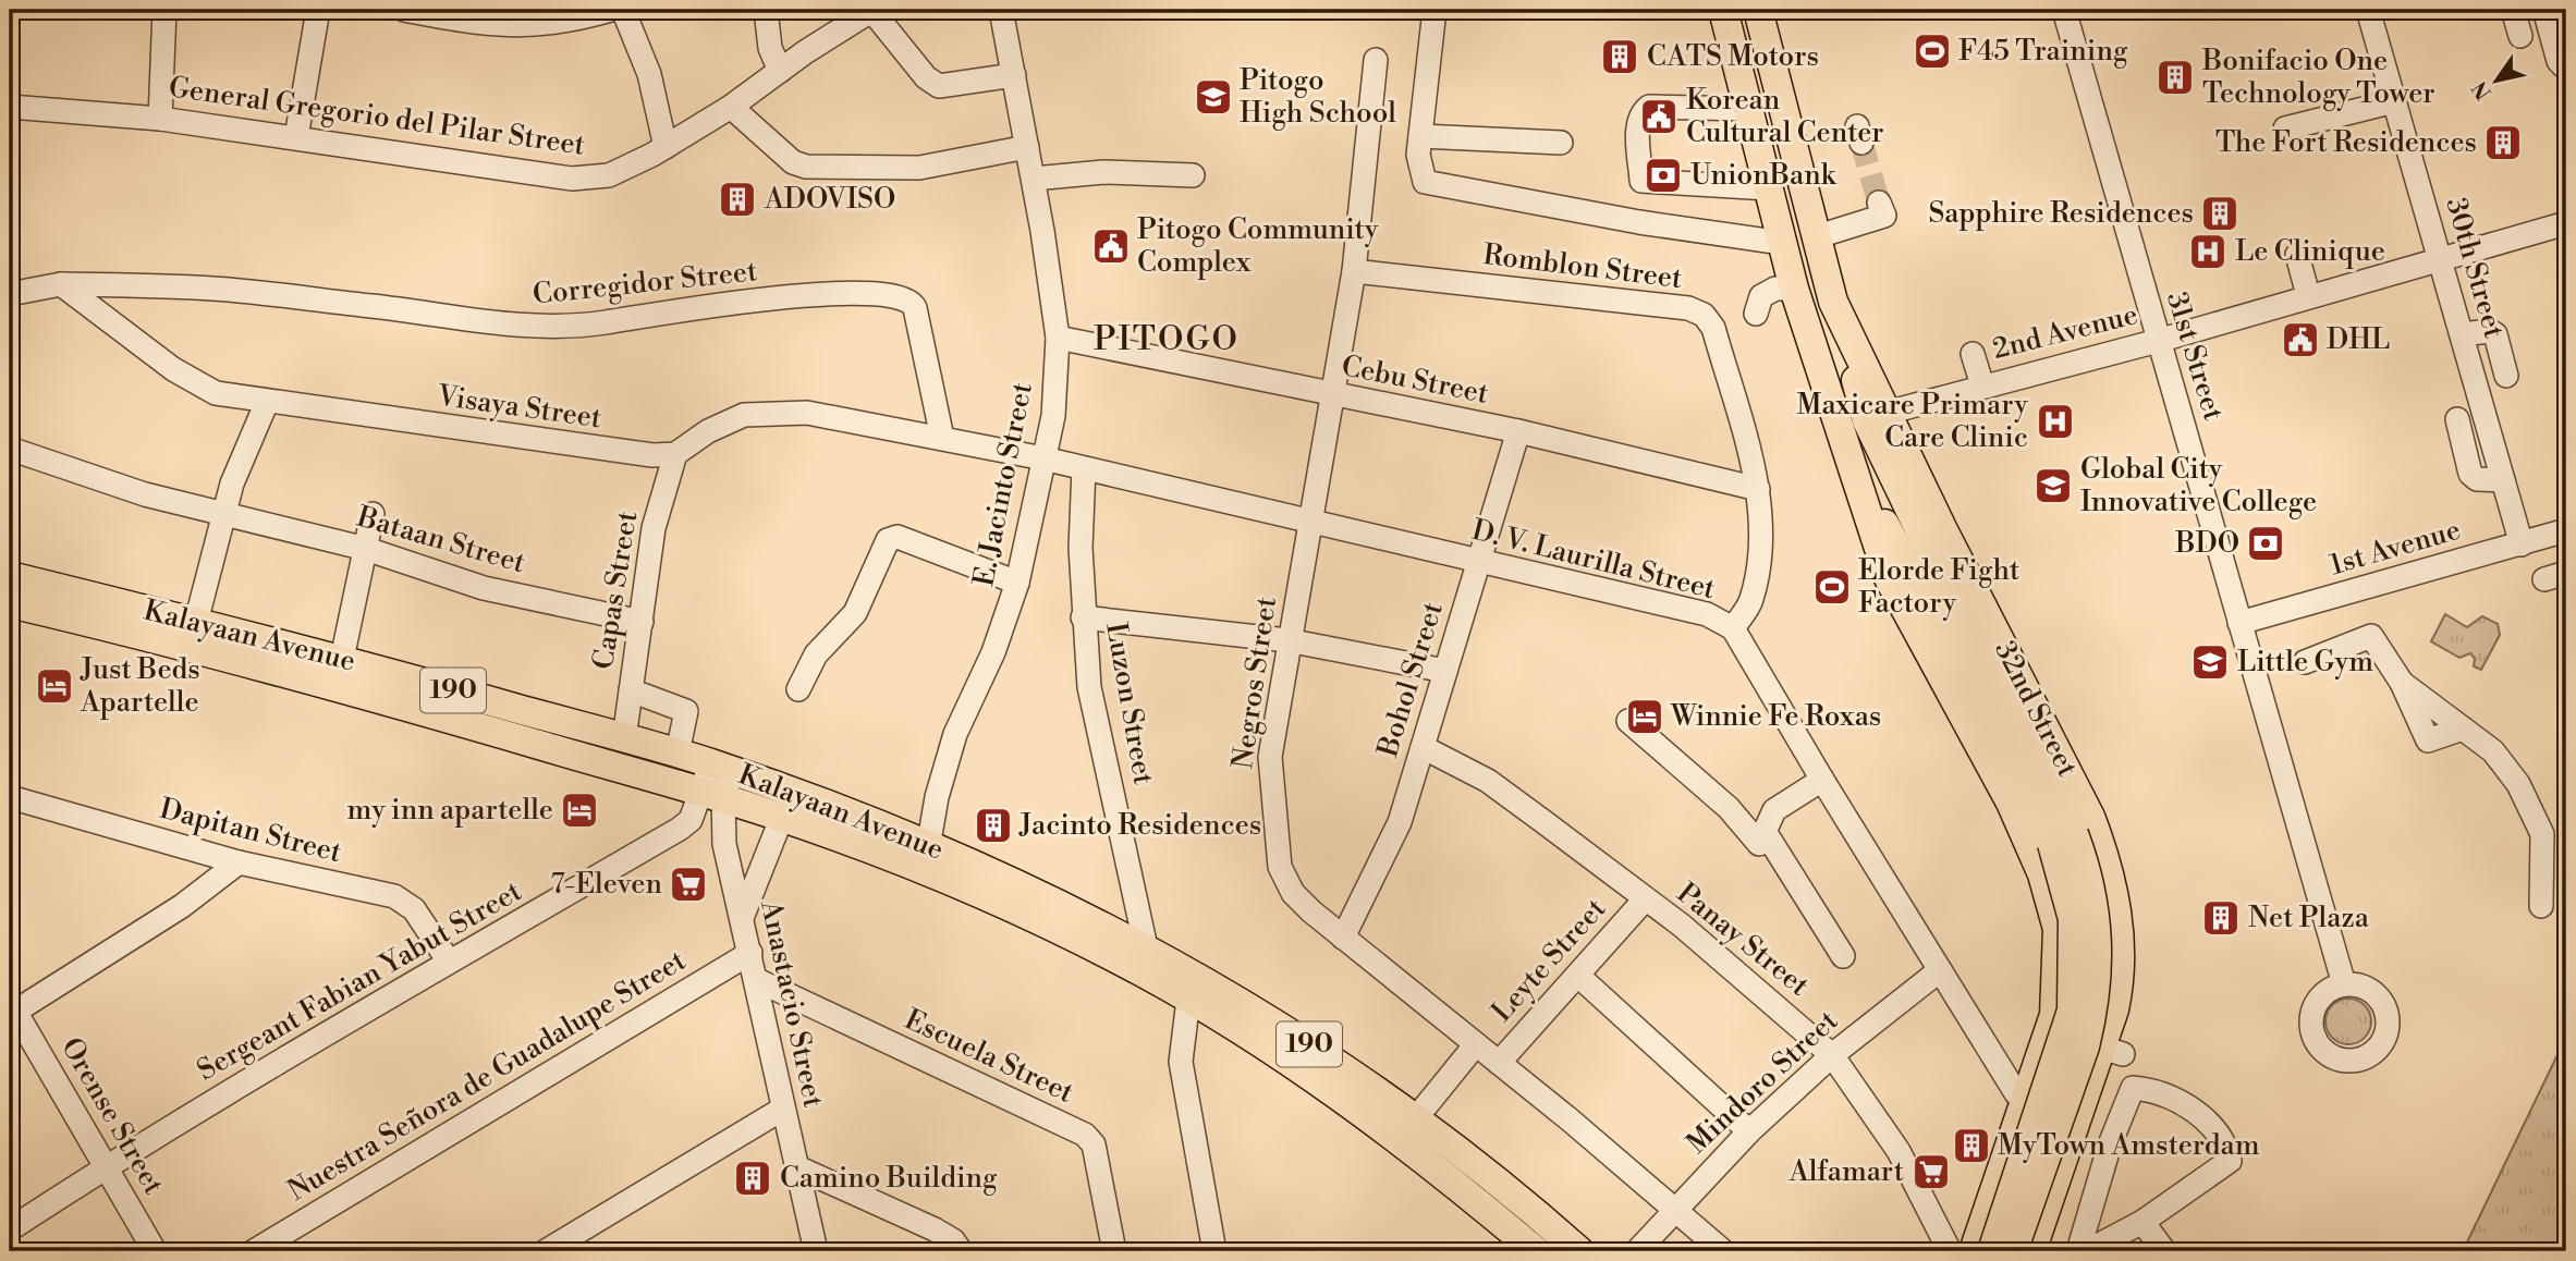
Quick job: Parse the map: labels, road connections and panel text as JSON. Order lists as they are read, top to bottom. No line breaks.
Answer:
{"streets":{"main road":["Kalayaan Avenue","190","32nd Street"],"street":["General Gregorio del Pilar Street","Romblon Street","30th Street","Corregidor Street","2nd Avenue","31st Street","Cebu Street","Visaya Street","E. Jacinto Street","Bataan Street","1st Avenue","D. V. Laurilla Street","Capas Street","Bohol Street","Negros Street","Luzon Street","Dapitan Street","Panay Street","Leyte Street","Sergeant Fabian Yabut Street","Anastacio Street","Escuela Street","Nuestra Señora de Guadalupe Street","Mindoro Street","Orense Street"]},"crossings":[["Romblon Street","Cebu Street"],["Romblon Street","D. V. Laurilla Street"],["Romblon Street","Negros Street"],["30th Street","2nd Avenue"],["30th Street","1st Avenue"],["Corregidor Street","Visaya Street"],["2nd Avenue","31st Street"],["2nd Avenue","32nd Street"],["31st Street","1st Avenue"],["Cebu Street","E. Jacinto Street"],["Cebu Street","Bohol Street"],["Cebu Street","Negros Street"],["Visaya Street","Capas Street"],["E. Jacinto Street","D. V. Laurilla Street"],["E. Jacinto Street","Kalayaan Avenue"],["Bataan Street","Capas Street"],["D. V. Laurilla Street","Bohol Street"],["D. V. Laurilla Street","Negros Street"],["D. V. Laurilla Street","Luzon Street"],["D. V. Laurilla Street","Mindoro Street"],["Capas Street","Kalayaan Avenue"],["Kalayaan Avenue","Luzon Street"],["Kalayaan Avenue","Leyte Street"],["Kalayaan Avenue","Sergeant Fabian Yabut Street"],["Kalayaan Avenue","Anastacio Street"],["Bohol Street","Negros Street"],["Bohol Street","Panay Street"],["Negros Street","Leyte Street"],["Negros Street","Mindoro Street"],["Dapitan Street","Sergeant Fabian Yabut Street"],["Panay Street","Leyte Street"],["Panay Street","Mindoro Street"],["Sergeant Fabian Yabut Street","Anastacio Street"],["Sergeant Fabian Yabut Street","Orense Street"],["Anastacio Street","Escuela Street"],["Anastacio Street","Nuestra Señora de Guadalupe Street"]],"districts":["PITOGO"],"places":{"sports":["F45 Training","Elorde Fight Factory"],"building":["CATS Motors","Bonifacio One Technology Tower","The Fort Residences","ADOVISO","Sapphire Residences","Jacinto Residences","Net Plaza","MyTown Amsterdam","Camino Building"],"school or university":["Pitogo High School","Global City Innovative College","Little Gym"],"public building":["Korean Cultural Center","Pitogo Community Complex","DHL"],"bank":["UnionBank","BDO"],"hospital":["Le Clinique","Maxicare Primary Care Clinic"],"hotel":["Just Beds Apartelle","Winnie Fe Roxas","my inn apartelle"],"supermarket":["7-Eleven","Alfamart"]},"north":"bottom left"}
